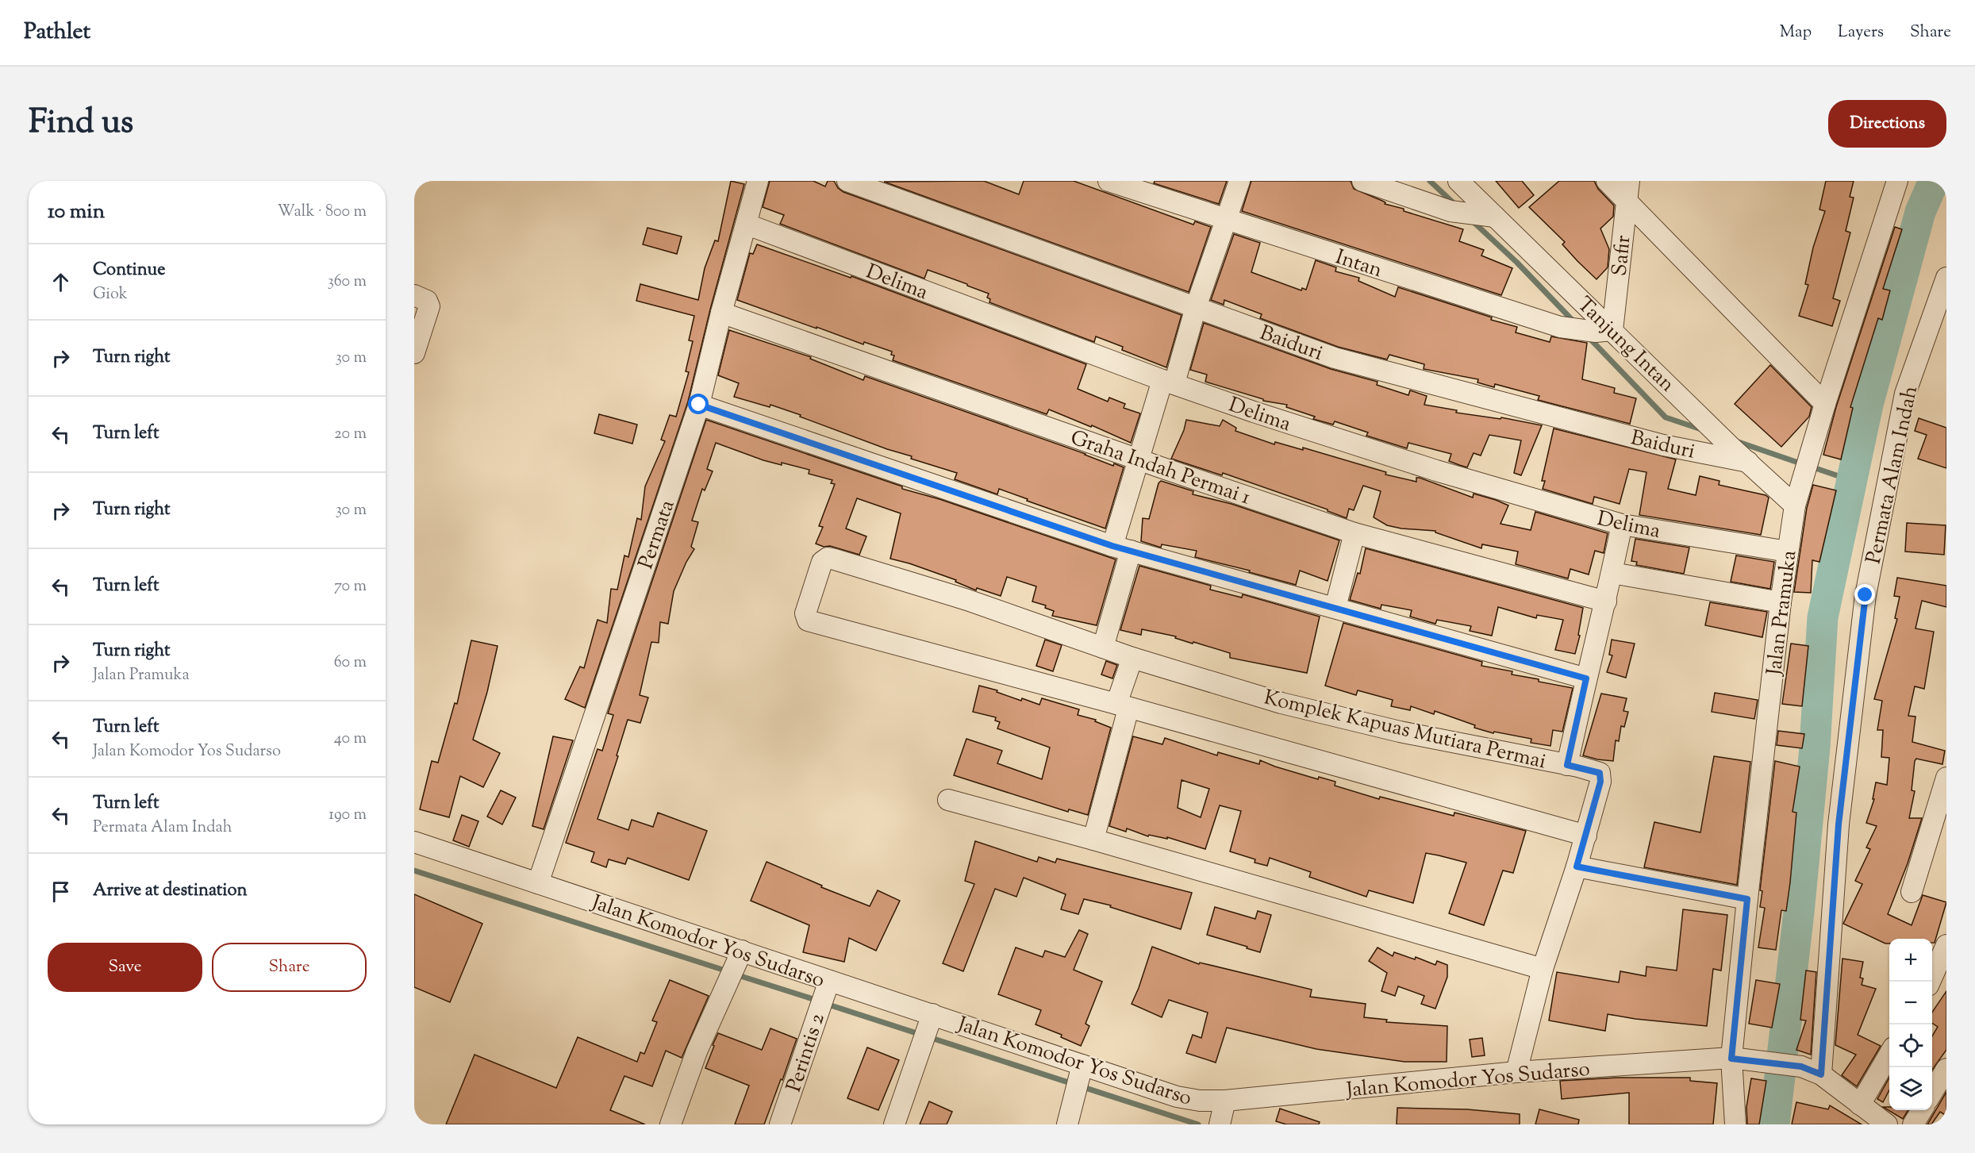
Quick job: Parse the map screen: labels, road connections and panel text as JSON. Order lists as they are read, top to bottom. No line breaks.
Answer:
{"streets":{"street":["Safir","Intan","Delima","Baiduri","Tanjung Intan","Graha Indah Permai 1","Permata Alam Indah","Permata","Jalan Pramuka","Komplek Kapuas Mutiara Permai","Jalan Komodor Yos Sudarso","Perintis 2"]},"crossings":[["Safir","Intan"],["Safir","Tanjung Intan"],["Intan","Tanjung Intan"],["Delima","Permata"],["Delima","Jalan Pramuka"],["Baiduri","Tanjung Intan"],["Tanjung Intan","Jalan Pramuka"],["Graha Indah Permai 1","Permata"],["Permata Alam Indah","Jalan Komodor Yos Sudarso"],["Permata","Jalan Komodor Yos Sudarso"],["Jalan Pramuka","Jalan Komodor Yos Sudarso"],["Komplek Kapuas Mutiara Permai","Jalan Komodor Yos Sudarso"],["Jalan Komodor Yos Sudarso","Perintis 2"]],"page":{"header":"Pathlet","nav":["Map","Layers","Share"],"title":"Find us","buttons":["Directions",["Save","Share"]],"heading":["10 min","Walk · 800 m"],"list":[["Continue","Giok","360 m"],["Turn right","30 m"],["Turn left","20 m"],["Turn right","30 m"],["Turn left","70 m"],["Turn right","Jalan Pramuka","60 m"],["Turn left","Jalan Komodor Yos Sudarso","40 m"],["Turn left","Permata Alam Indah","190 m"],"Arrive at destination"],"map_buttons":["+","−"]}}
